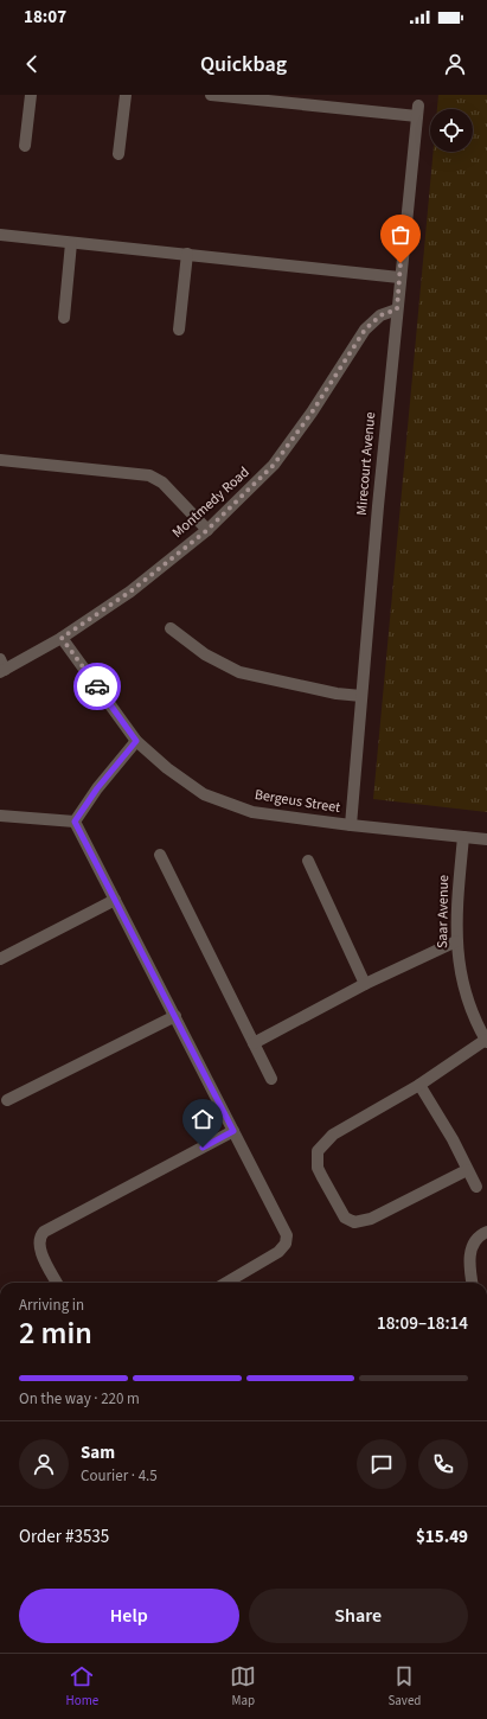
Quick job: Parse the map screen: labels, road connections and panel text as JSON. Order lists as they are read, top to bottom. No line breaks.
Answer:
{"streets":{"street":["Mirecourt Avenue","Montmedy Road","Bergeus Street","Saar Avenue"]},"crossings":[["Mirecourt Avenue","Montmedy Road"],["Mirecourt Avenue","Bergeus Street"],["Montmedy Road","Bergeus Street"],["Bergeus Street","Saar Avenue"]],"page":{"status":"18:07","header":"Quickbag","heading":["2 min","Arriving in","18:09–18:14"],"panel":["Sam","Courier · 4.5","Order #3535","$15.49"],"bar":"On the way · 220 m","buttons":["Help","Share"],"tabs":["Home","Map","Saved"]}}
